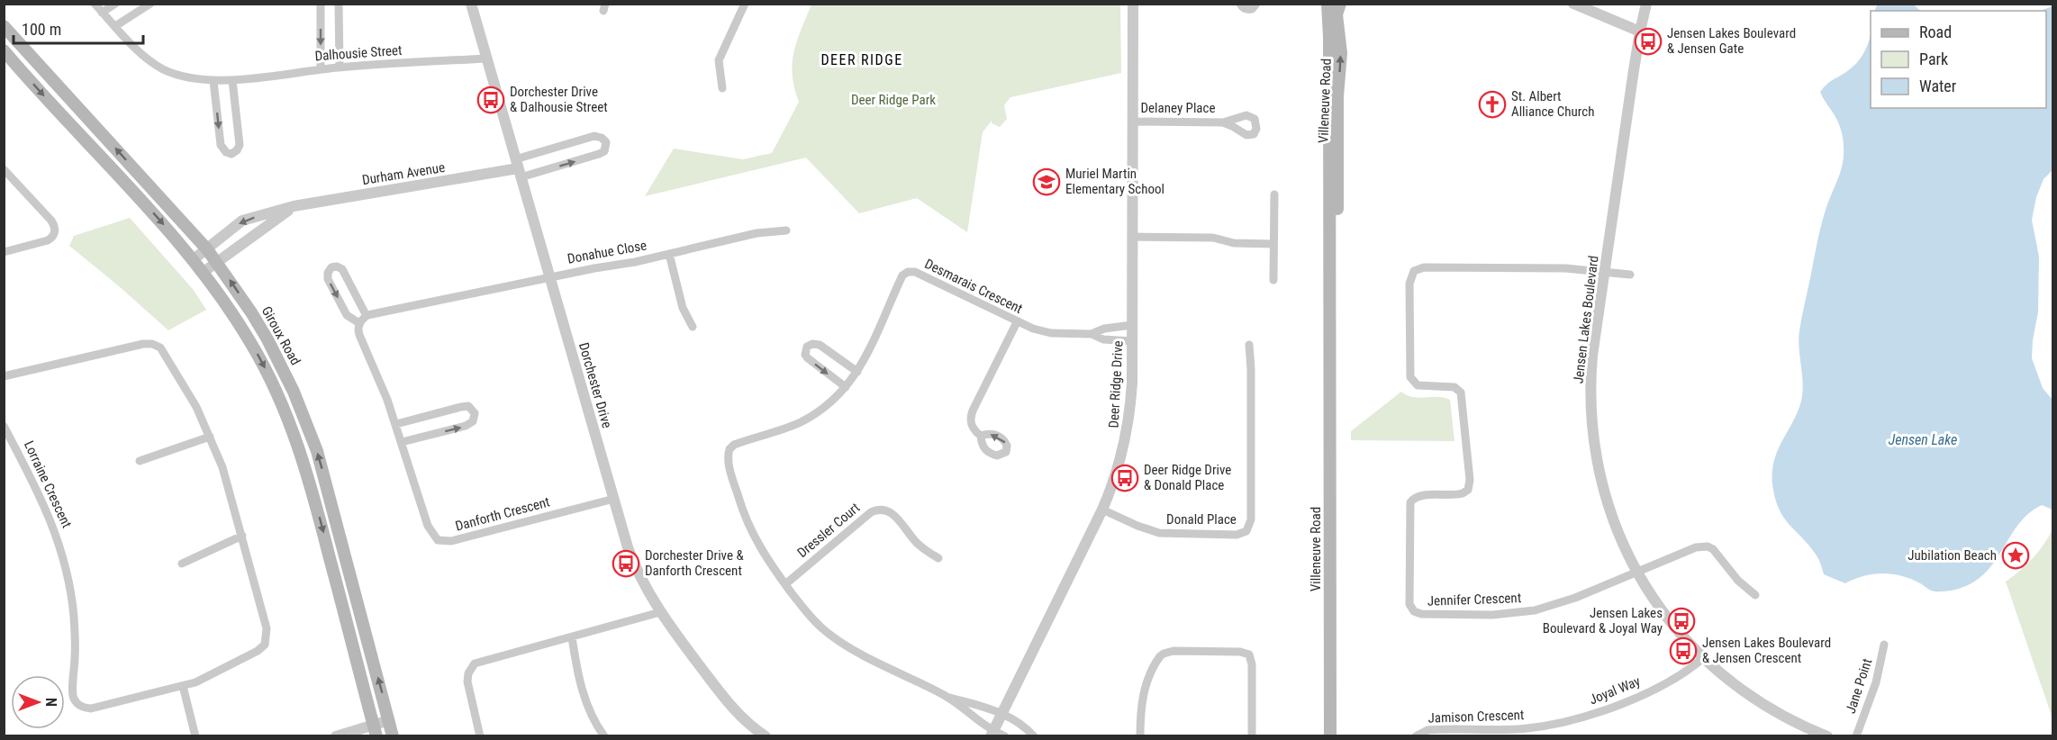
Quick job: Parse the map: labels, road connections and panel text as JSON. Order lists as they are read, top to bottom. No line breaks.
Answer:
{"streets":{"main road":["Villeneuve Road","Giroux Road"],"street":["Dalhousie Street","Delaney Place","Durham Avenue","Donahue Close","Desmarais Crescent","Jensen Lakes Boulevard","Deer Ridge Drive","Dorchester Drive","Lorraine Crescent","Danforth Crescent","Donald Place","Dressler Court","Jennifer Crescent","Jane Point","Joyal Way","Jamison Crescent"]},"crossings":[["Dalhousie Street","Dorchester Drive"],["Delaney Place","Deer Ridge Drive"],["Durham Avenue","Giroux Road"],["Durham Avenue","Dorchester Drive"],["Donahue Close","Dorchester Drive"],["Desmarais Crescent","Deer Ridge Drive"],["Desmarais Crescent","Dressler Court"],["Jensen Lakes Boulevard","Jennifer Crescent"],["Jensen Lakes Boulevard","Joyal Way"],["Deer Ridge Drive","Donald Place"],["Dorchester Drive","Danforth Crescent"],["Joyal Way","Jamison Crescent"]],"districts":["DEER RIDGE"],"water":["Jensen Lake"],"parks":["Deer Ridge Park"],"places":{"bus stop":["Jensen Lakes Boulevard & Jensen Gate","Dorchester Drive & Dalhousie Street","Deer Ridge Drive & Donald Place","Dorchester Drive & Danforth Crescent","Jensen Lakes Boulevard & Joyal Way","Jensen Lakes Boulevard & Jensen Crescent"],"church":["St. Albert Alliance Church"],"school or university":["Muriel Martin Elementary School"],"place":["Jubilation Beach"]},"legend":["Road","Park","Water"],"scale_bar":"100 m","north":"right"}
